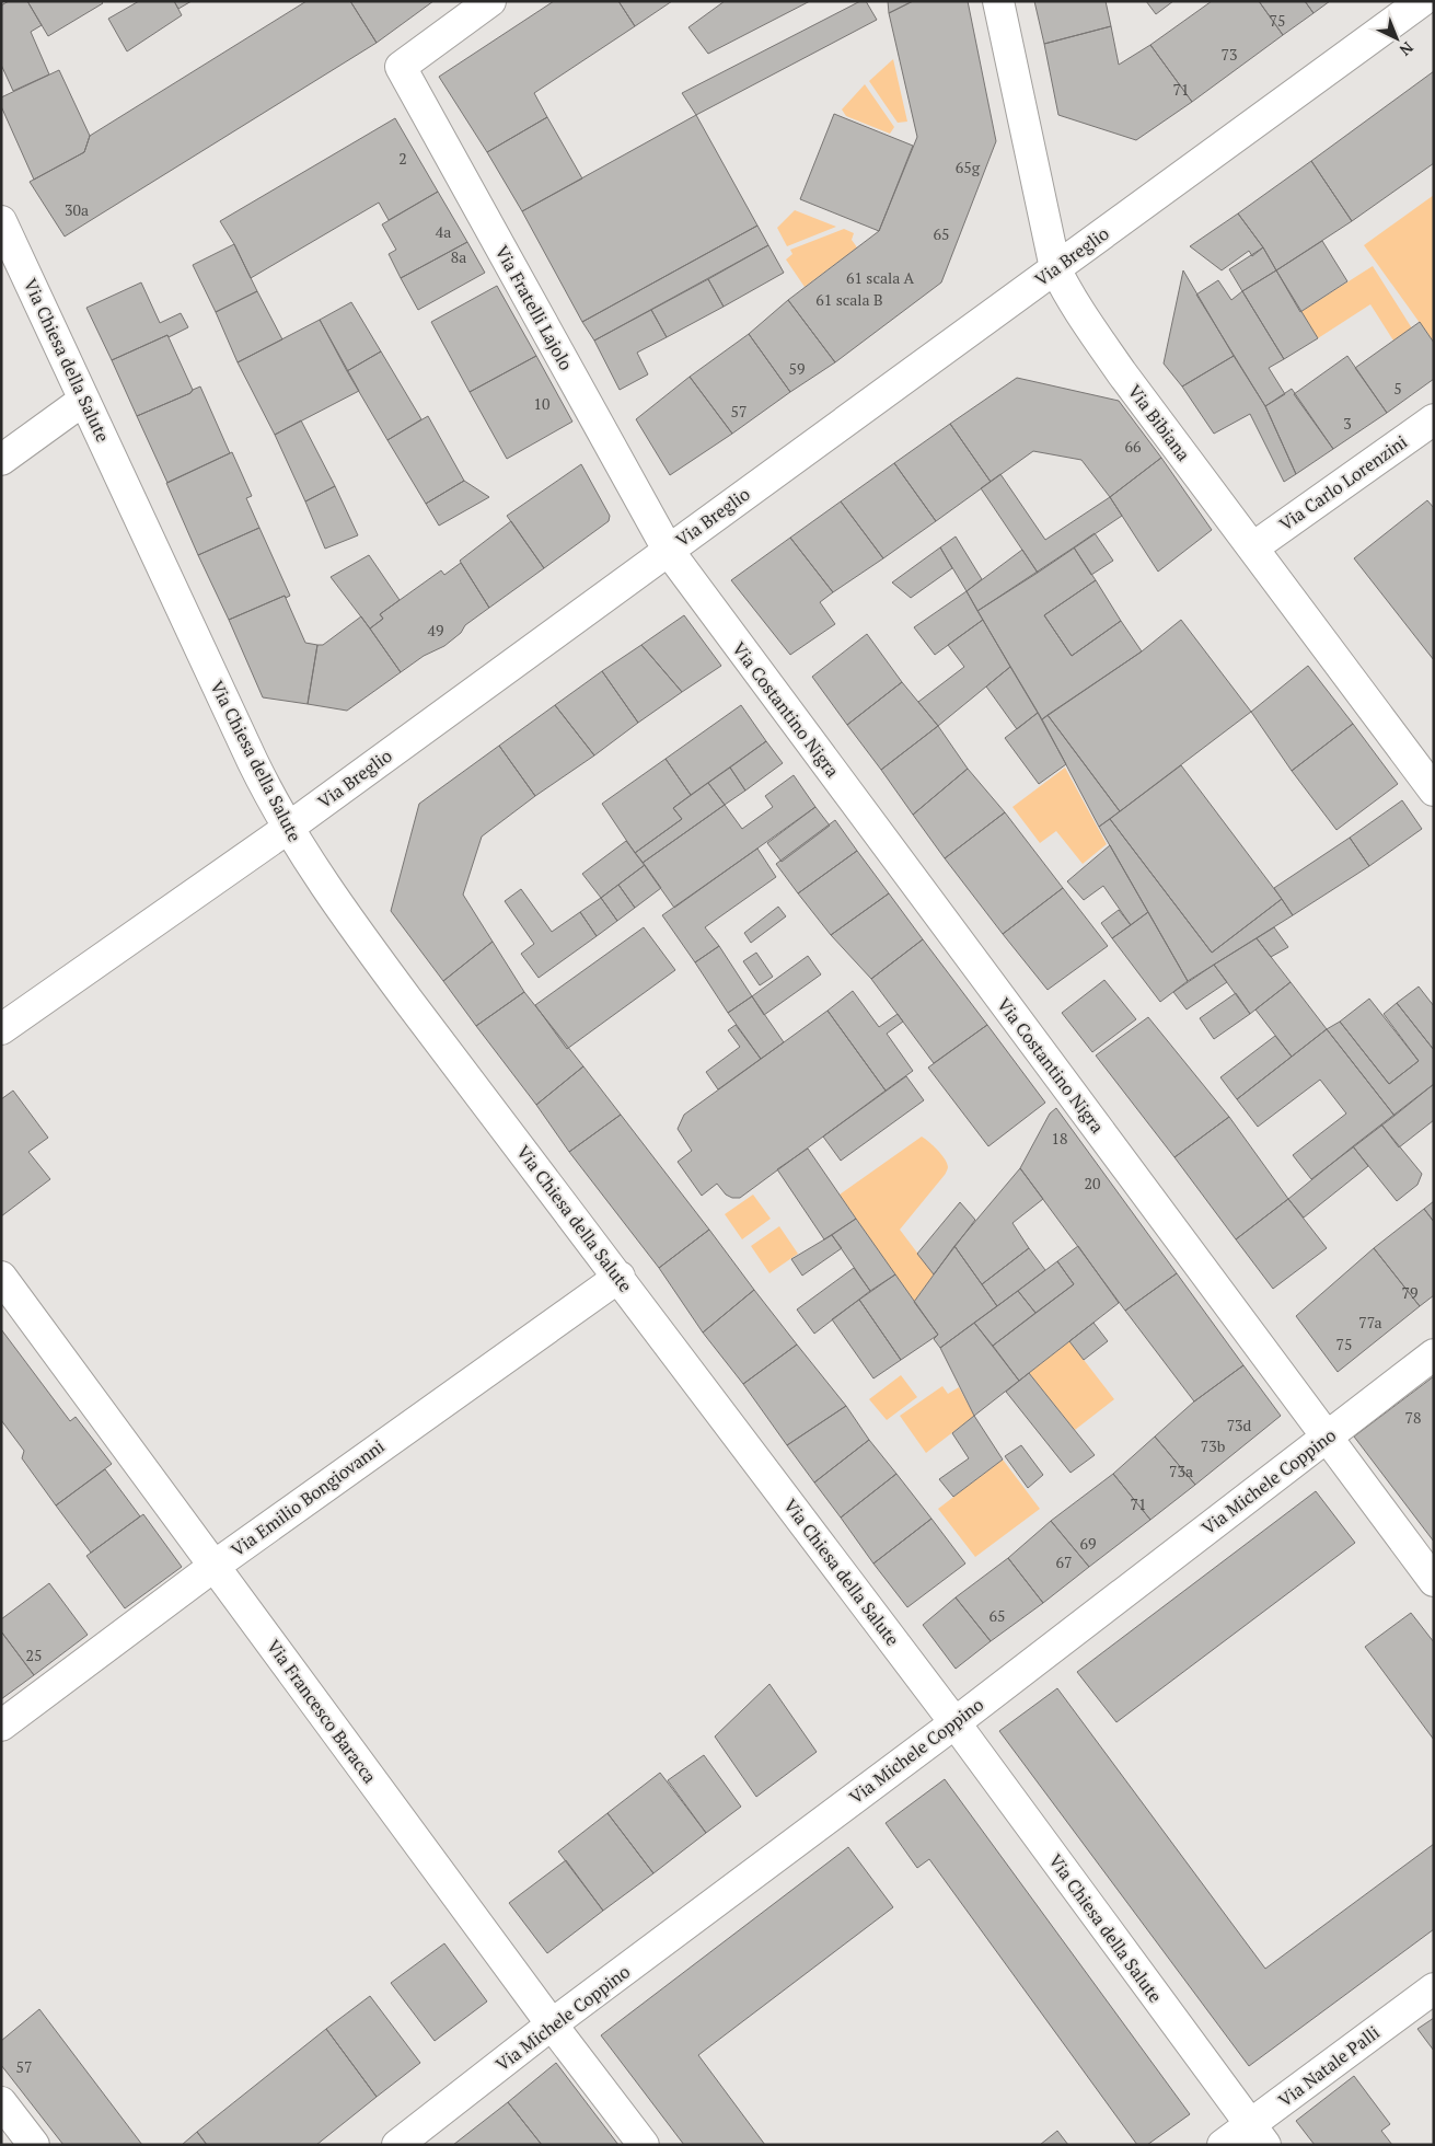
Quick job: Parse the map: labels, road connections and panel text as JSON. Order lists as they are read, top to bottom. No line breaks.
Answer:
{"streets":{"street":["Via Breglio","Via Fratelli Lajolo","Via Chiesa della Salute","Via Bibiana","Via Carlo Lorenzini","Via Costantino Nigra","Via Michele Coppino","Via Emilio Bongiovanni","Via Francesco Baracca","Via Natale Palli"]},"crossings":[["Via Breglio","Via Fratelli Lajolo"],["Via Breglio","Via Chiesa della Salute"],["Via Breglio","Via Bibiana"],["Via Breglio","Via Costantino Nigra"],["Via Fratelli Lajolo","Via Costantino Nigra"],["Via Chiesa della Salute","Via Michele Coppino"],["Via Chiesa della Salute","Via Emilio Bongiovanni"],["Via Chiesa della Salute","Via Natale Palli"],["Via Bibiana","Via Carlo Lorenzini"],["Via Costantino Nigra","Via Michele Coppino"],["Via Michele Coppino","Via Francesco Baracca"],["Via Emilio Bongiovanni","Via Francesco Baracca"]],"house_numbers":["75","73","71","2","65g","30a","4a","65","8a","61 scala A","61 scala B","59","5","10","57","3","66","49","18","20","79","77a","75","78","73d","73b","73a","71","69","67","65","25","57"],"north":"bottom right"}
